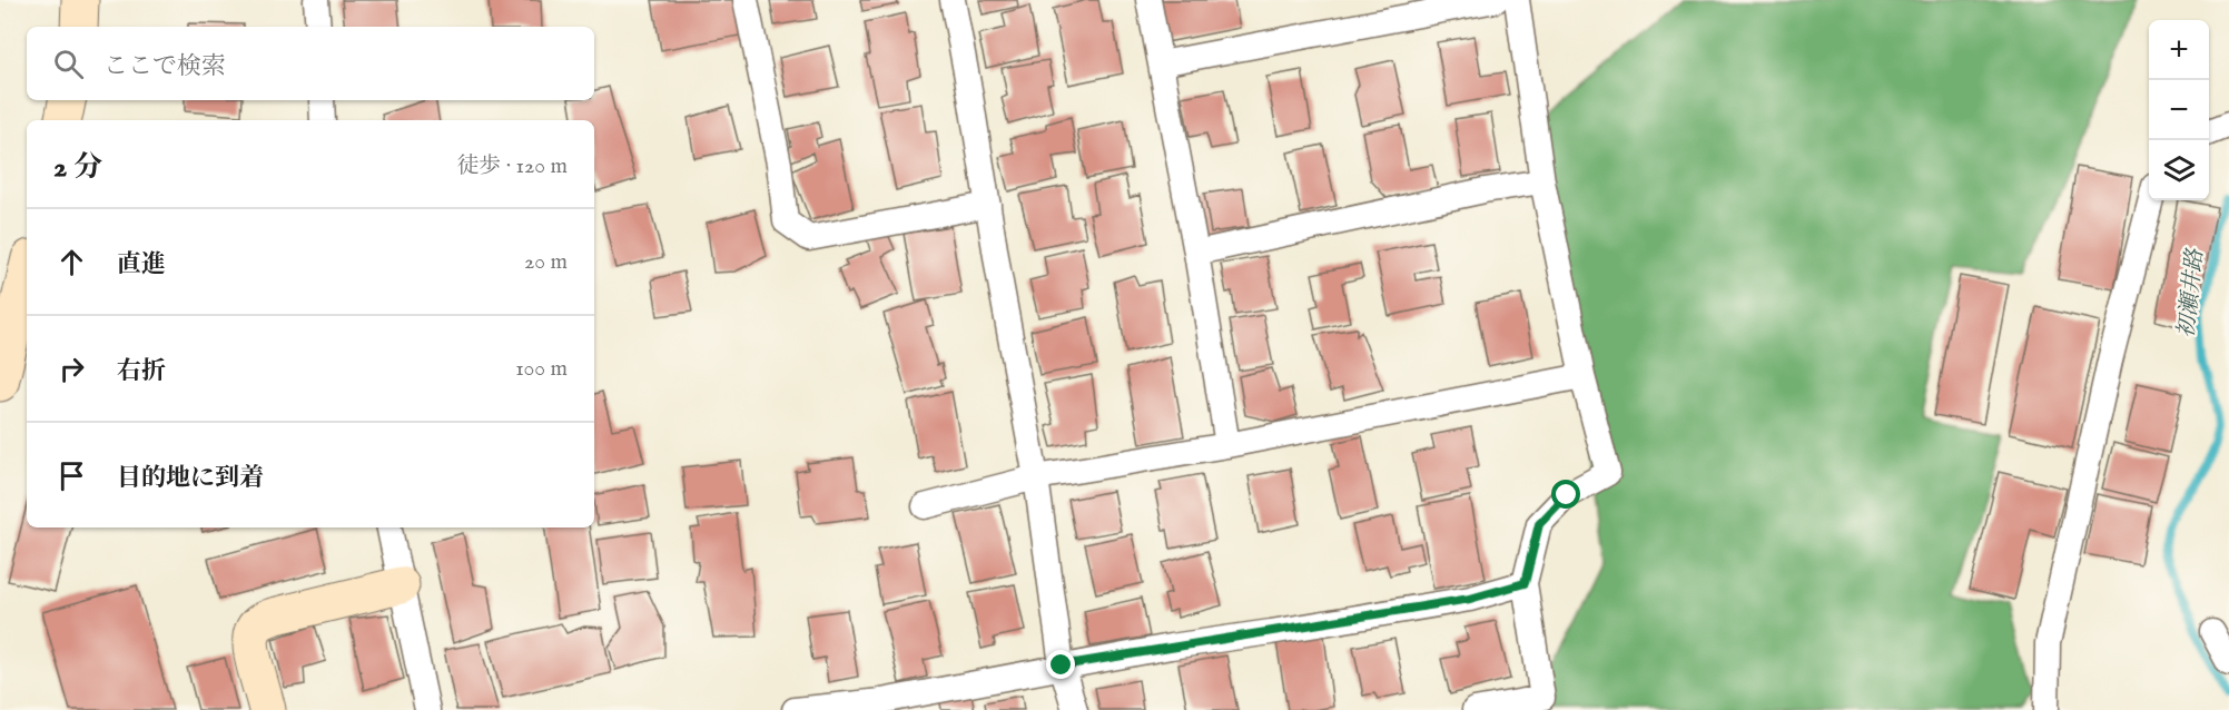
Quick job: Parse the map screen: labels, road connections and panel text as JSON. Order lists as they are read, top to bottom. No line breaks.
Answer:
{"water":["初瀬井路"],"page":{"map_buttons":["+","−"],"search":"ここで検索","heading":["2 分","徒歩 · 120 m"],"list":[["直進","20 m"],["右折","100 m"],"目的地に到着"]}}
